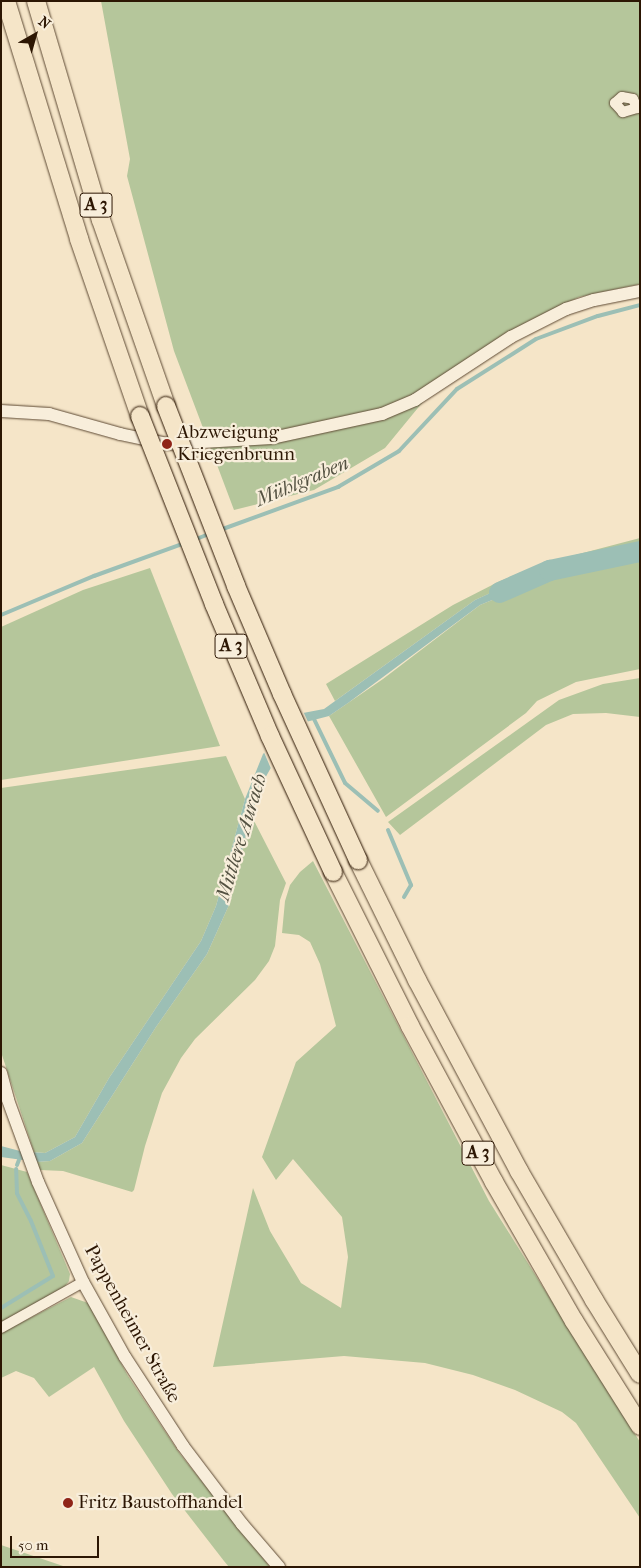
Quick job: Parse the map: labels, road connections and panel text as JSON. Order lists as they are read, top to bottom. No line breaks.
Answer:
{"streets":{"highway":["A 3"],"street":["Pappenheimer Straße"]},"water":["Mühlgraben","Mittlere Aurach"],"places":["Abzweigung Kriegenbrunn","Fritz Baustoffhandel"],"scale_bar":"50 m","north":"top right"}
